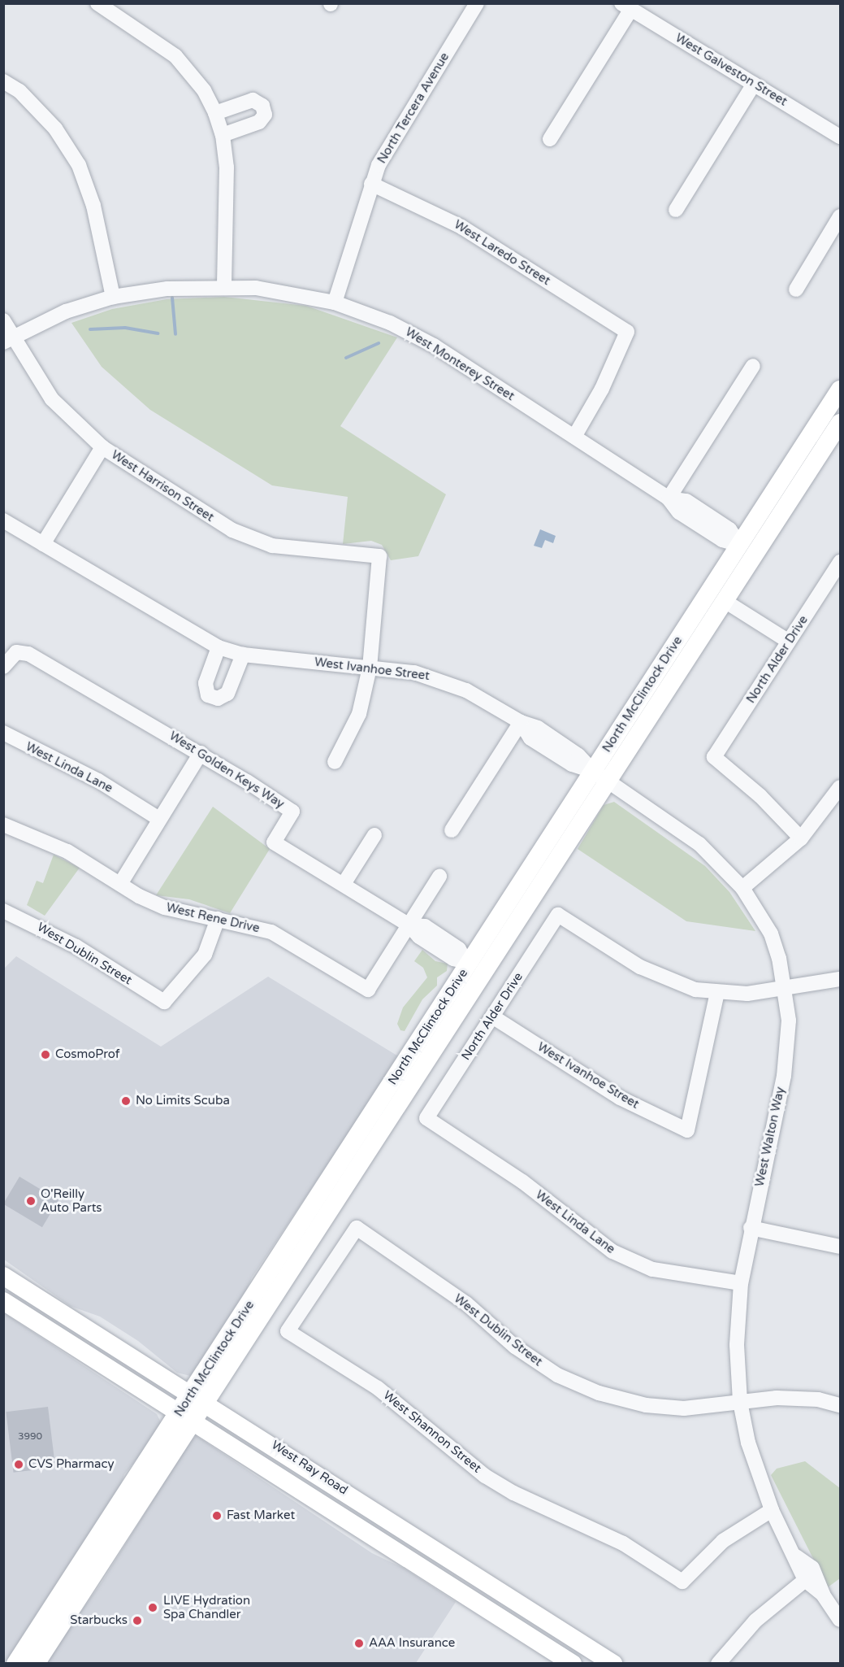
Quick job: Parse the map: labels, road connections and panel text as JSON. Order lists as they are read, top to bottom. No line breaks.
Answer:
{"streets":{"main road":["North McClintock Drive","West Ray Road"],"street":["West Galveston Street","North Tercera Avenue","West Laredo Street","West Monterey Street","West Harrison Street","North Alder Drive","West Ivanhoe Street","West Linda Lane","West Golden Keys Way","West Rene Drive","West Dublin Street","West Walton Way","West Shannon Street"]},"crossings":[["North Tercera Avenue","West Laredo Street"],["North Tercera Avenue","West Monterey Street"],["West Laredo Street","West Monterey Street"],["West Monterey Street","West Harrison Street"],["West Monterey Street","North McClintock Drive"],["West Harrison Street","West Ivanhoe Street"],["North Alder Drive","West Ivanhoe Street"],["North Alder Drive","West Linda Lane"],["West Ivanhoe Street","North McClintock Drive"],["West Ivanhoe Street","West Walton Way"],["North McClintock Drive","West Golden Keys Way"],["North McClintock Drive","West Walton Way"],["North McClintock Drive","West Ray Road"],["West Linda Lane","West Walton Way"],["West Golden Keys Way","West Rene Drive"],["West Rene Drive","West Dublin Street"],["West Dublin Street","West Walton Way"],["West Dublin Street","West Shannon Street"],["West Walton Way","West Shannon Street"]],"places":["CosmoProf","No Limits Scuba","O'Reilly Auto Parts","CVS Pharmacy","Fast Market","LIVE Hydration Spa Chandler","Starbucks","AAA Insurance"],"house_numbers":["3990"]}
